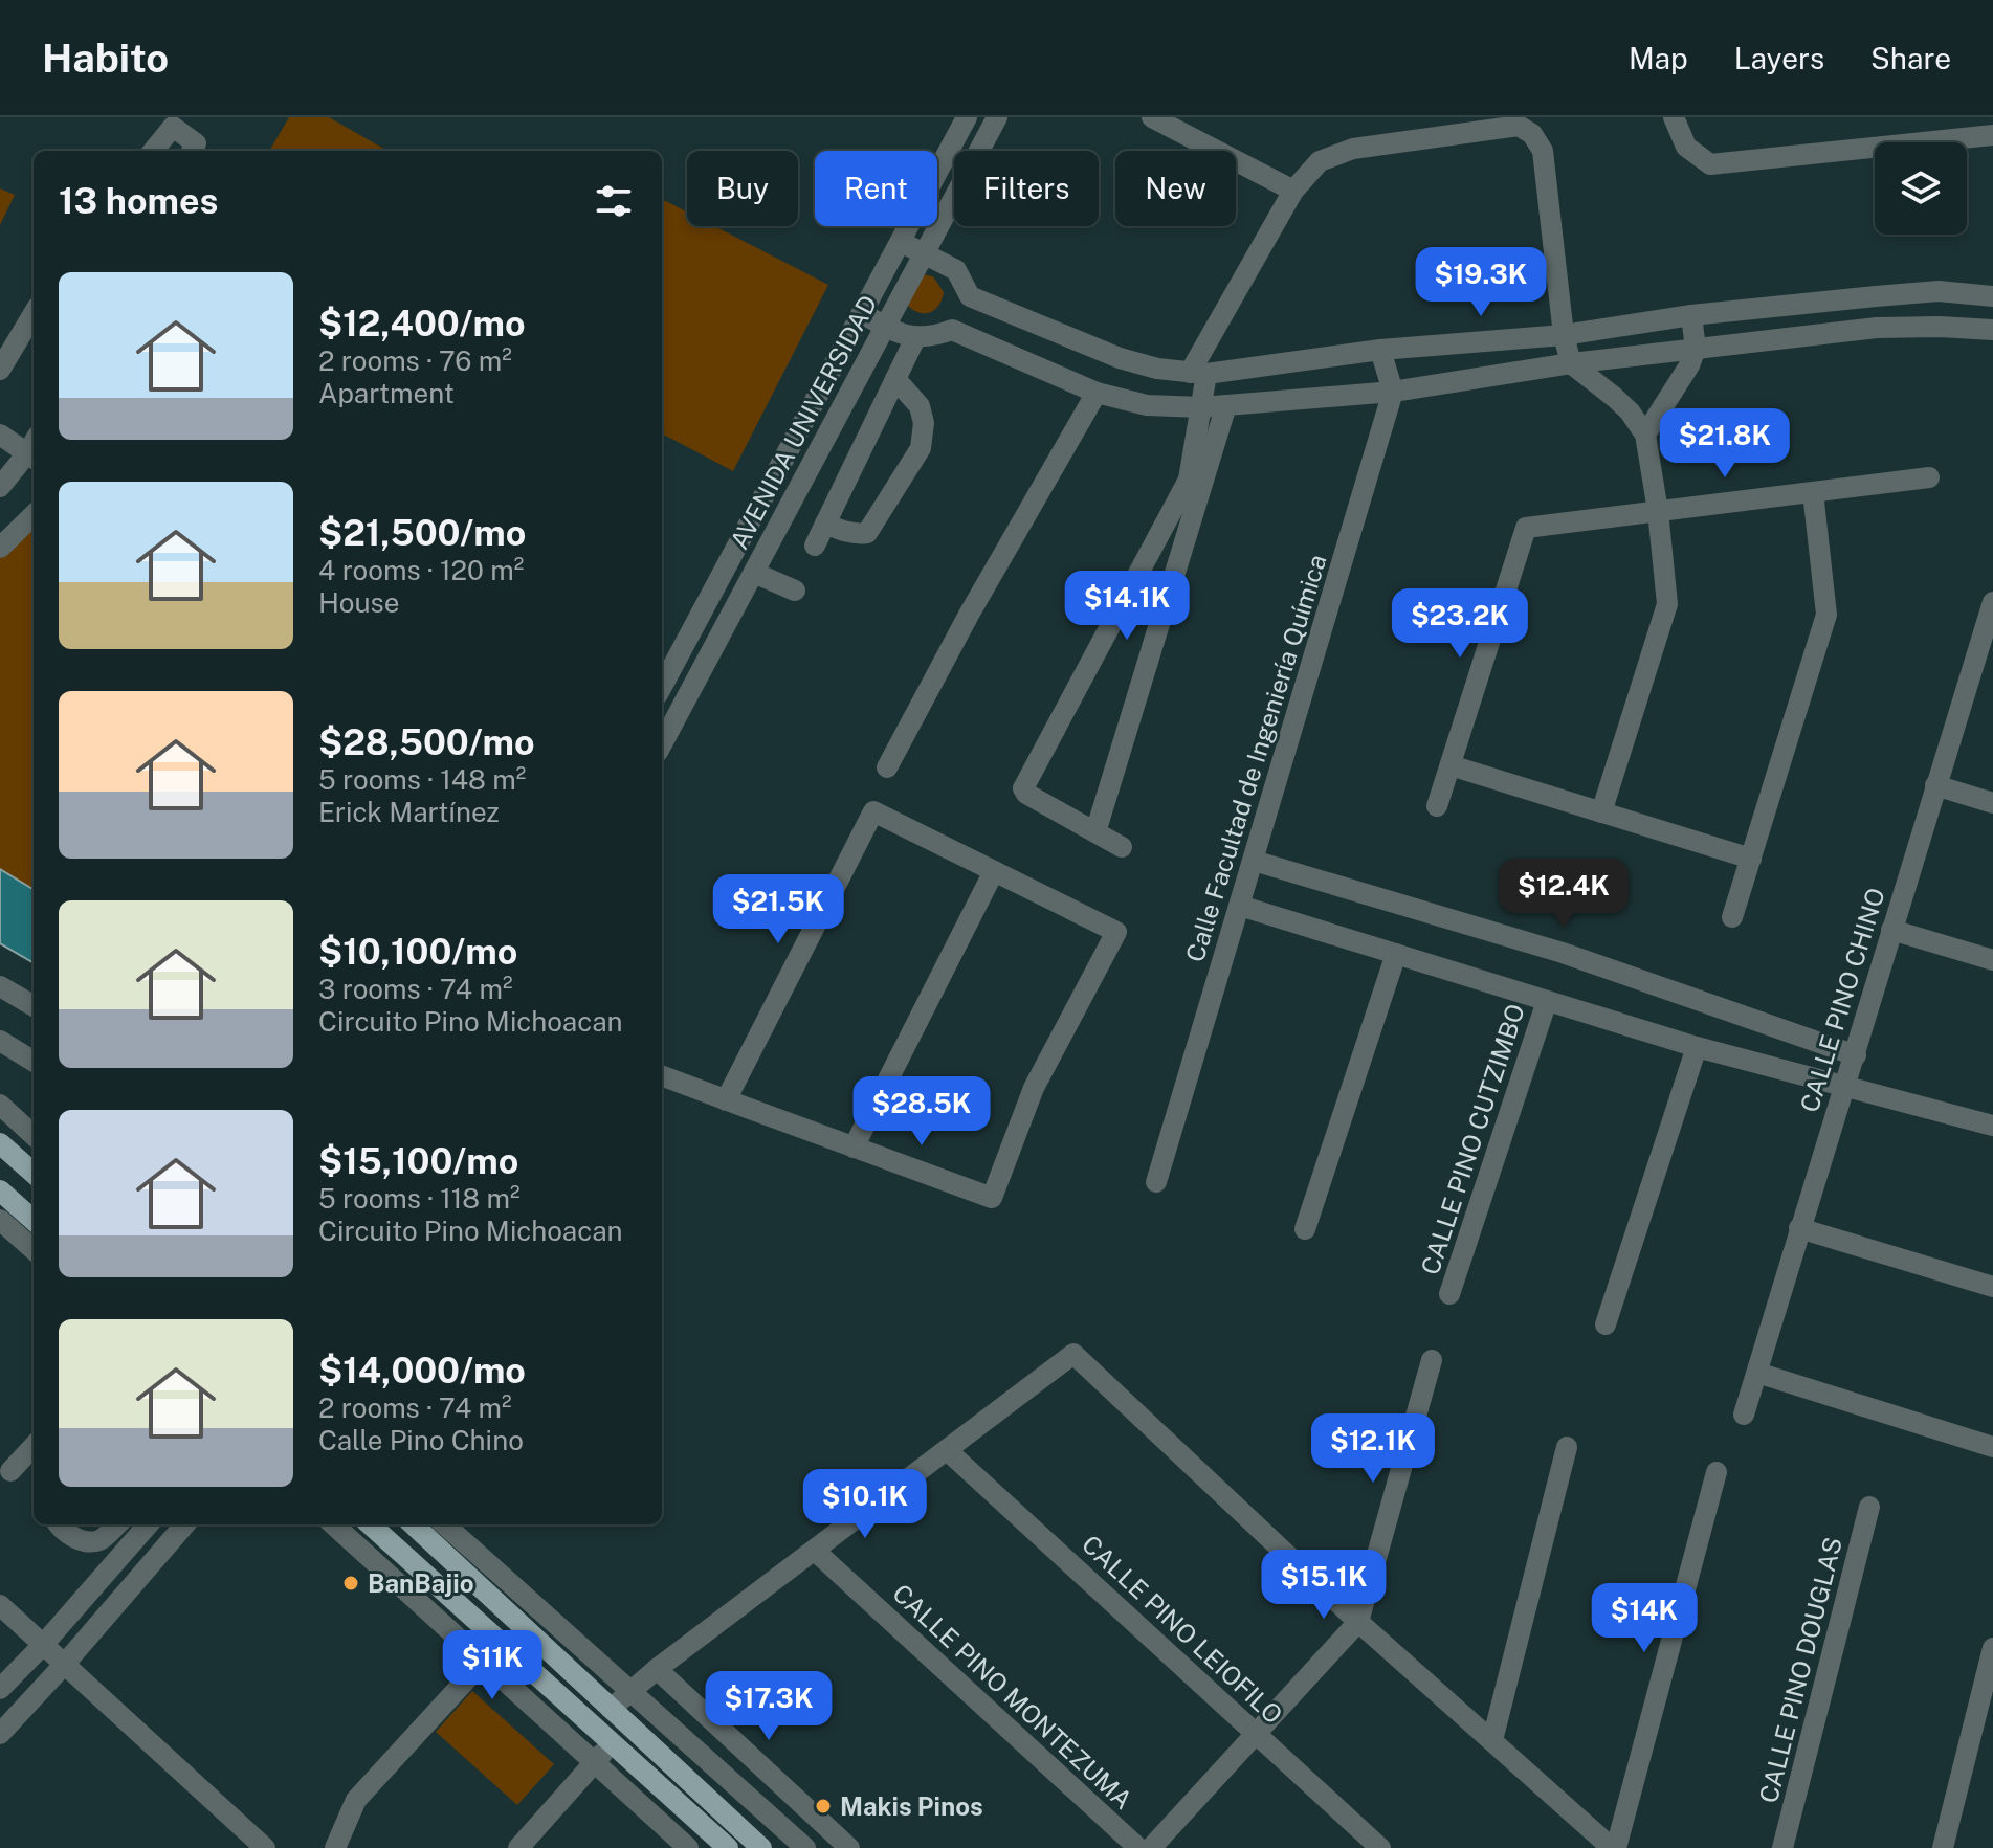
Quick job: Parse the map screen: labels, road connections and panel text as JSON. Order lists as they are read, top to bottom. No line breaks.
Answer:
{"streets":{"street":["AVENIDA UNIVERSIDAD","Calle Facultad de Ingenierίa Quίmica","CALLE PINO CHINO","CALLE PINO CUTZIMBO","CALLE PINO LEIOFILO","CALLE PINO DOUGLAS","CALLE PINO MONTEZUMA"]},"places":["BanBajio","Makis Pinos"],"page":{"header":"Habito","nav":["Map","Layers","Share"],"chip":["Buy","Rent","Filters","New"],"heading":"13 homes","price":["$19.3K","$21.8K","$14.1K","$23.2K","$12.4K","$21.5K","$28.5K","$12.1K","$10.1K","$15.1K","$14K","$11K","$17.3K"],"list":[{"name":"$12,400/mo","note":"2 rooms · 76 m² · Apartment"},{"name":"$21,500/mo","note":"4 rooms · 120 m² · House"},{"name":"$28,500/mo","note":"5 rooms · 148 m² · Erick Martínez"},{"name":"$10,100/mo","note":"3 rooms · 74 m² · Circuito Pino Michoacan"},{"name":"$15,100/mo","note":"5 rooms · 118 m² · Circuito Pino Michoacan"},{"name":"$14,000/mo","note":"2 rooms · 74 m² · Calle Pino Chino"}]}}
